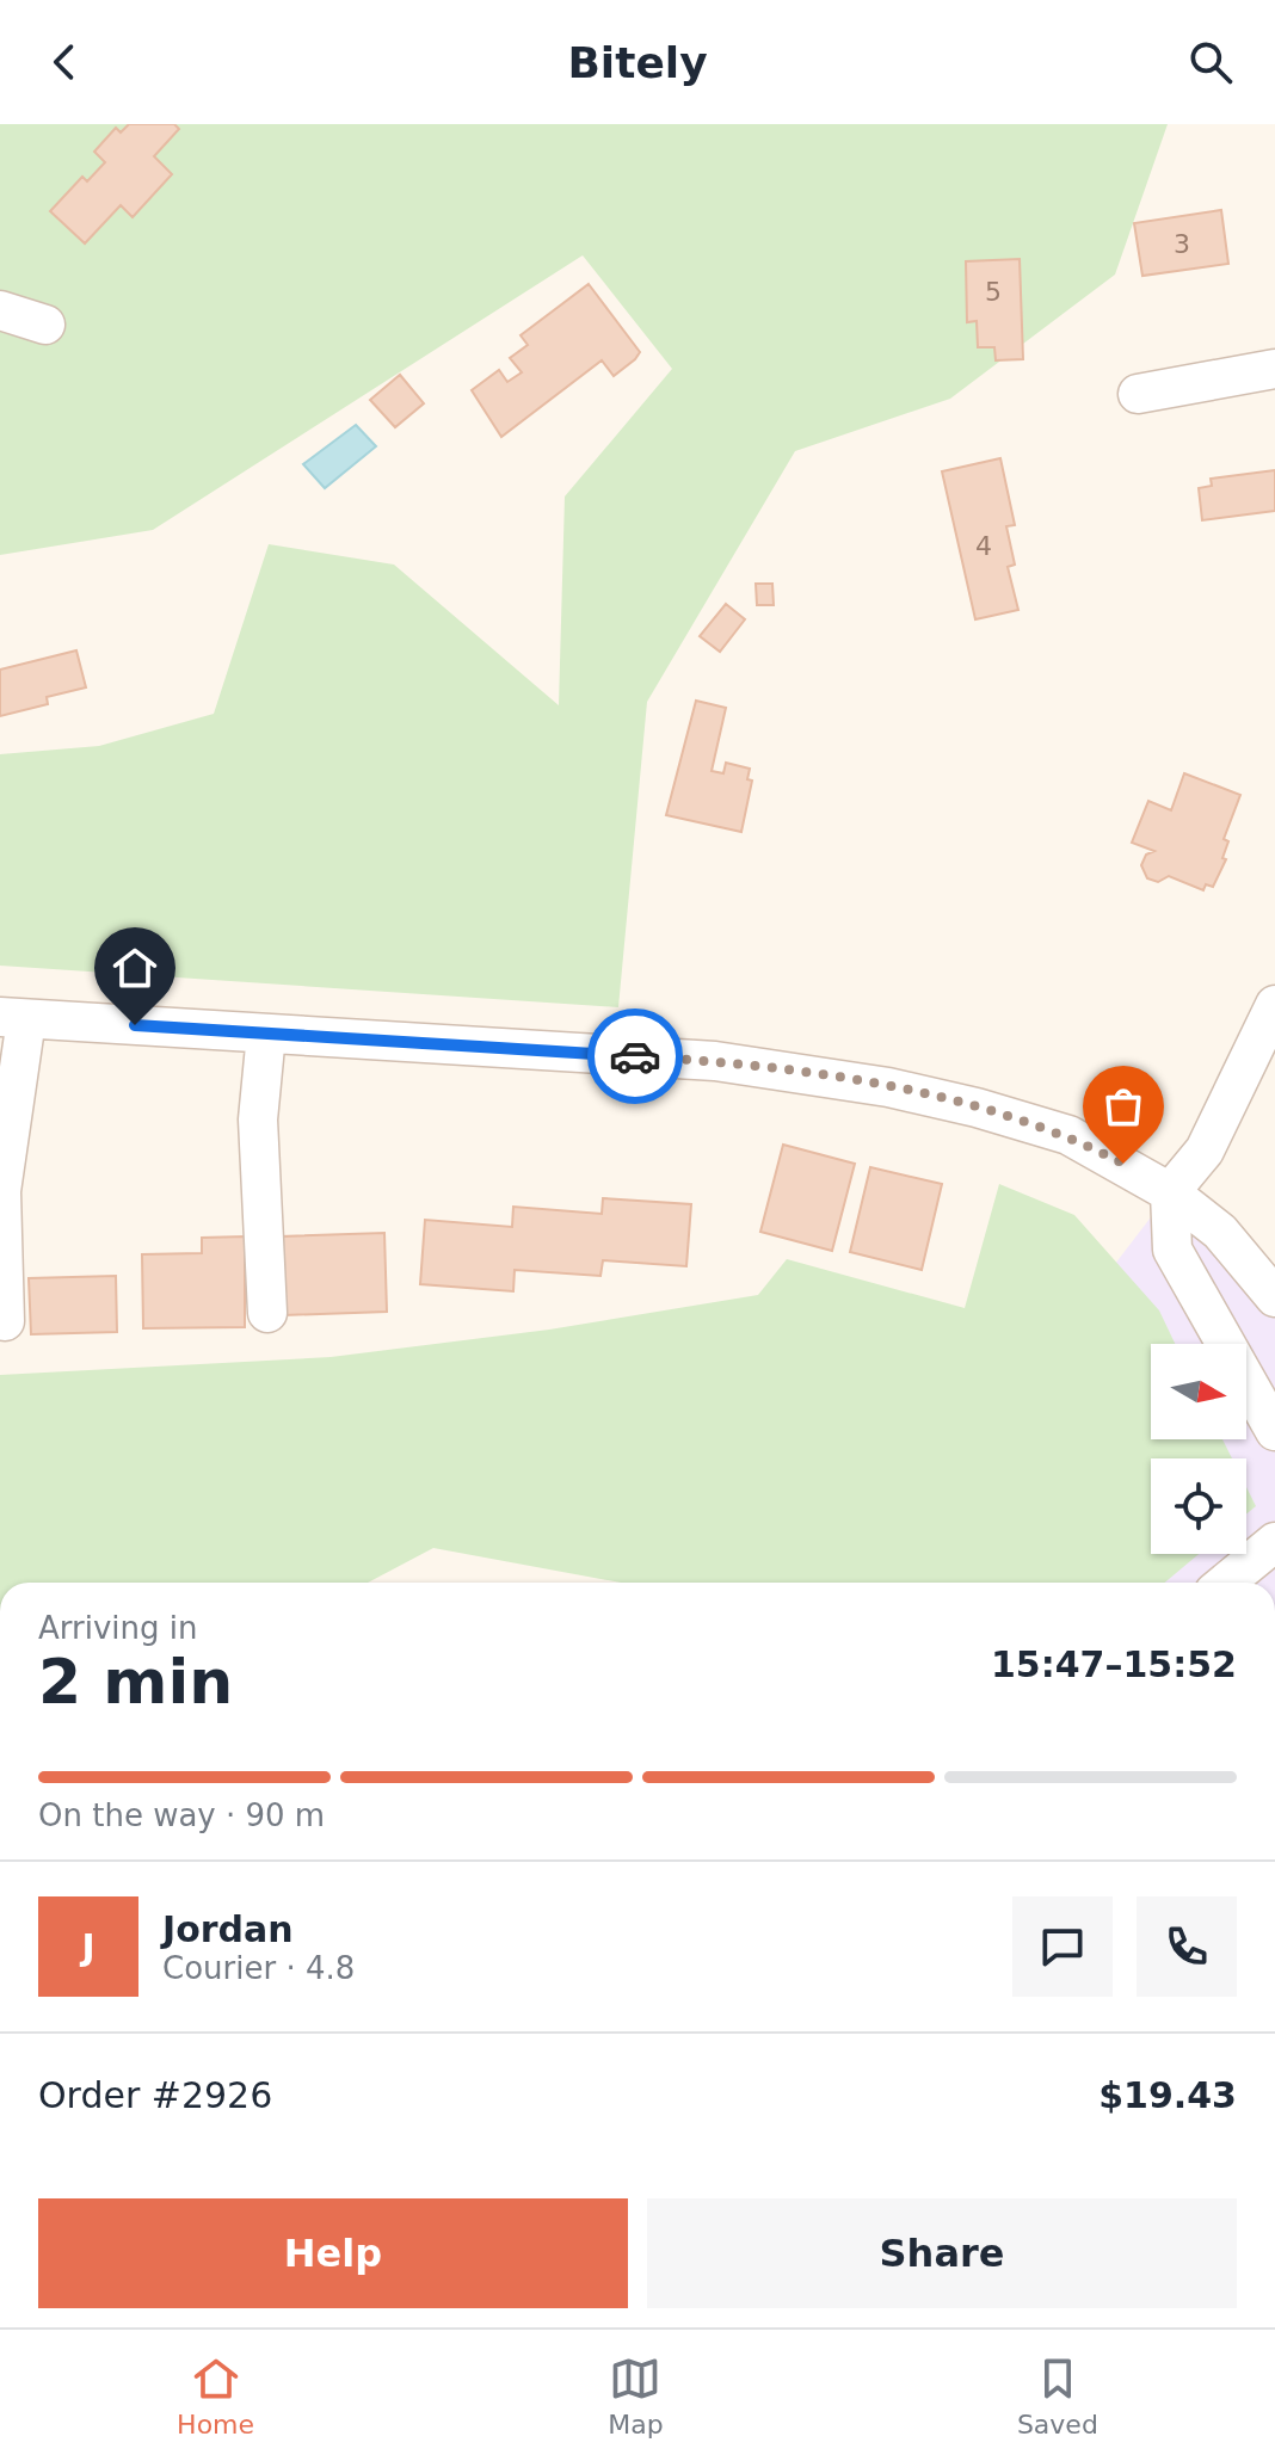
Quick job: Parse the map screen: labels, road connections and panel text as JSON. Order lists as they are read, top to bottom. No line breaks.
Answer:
{"house_numbers":["3","5","4"],"north":"right","page":{"header":"Bitely","heading":["2 min","Arriving in","15:47–15:52"],"panel":["Jordan","Courier · 4.8","Order #2926","$19.43"],"bar":"On the way · 90 m","round":"J","buttons":["Help","Share"],"tabs":["Home","Map","Saved"]}}
